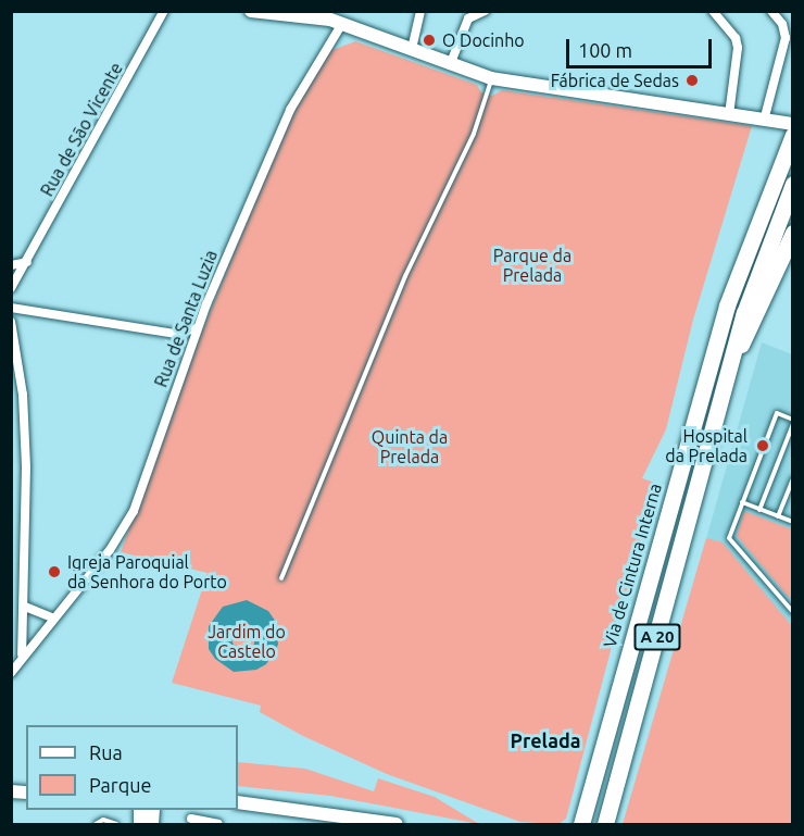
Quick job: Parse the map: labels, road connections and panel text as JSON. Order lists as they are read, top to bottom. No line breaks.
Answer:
{"streets":{"highway":["Via de Cintura Interna","A 20"],"street":["Rua de São Vicente","Rua de Santa Luzia"]},"districts":["Prelada"],"parks":["Parque da Prelada","Quinta da Prelada","Jardim do Castelo"],"places":["O Docinho","Fábrica de Sedas","Hospital da Prelada","Igreja Paroquial da Senhora do Porto"],"legend":["Rua","Parque"],"scale_bar":"100 m"}
